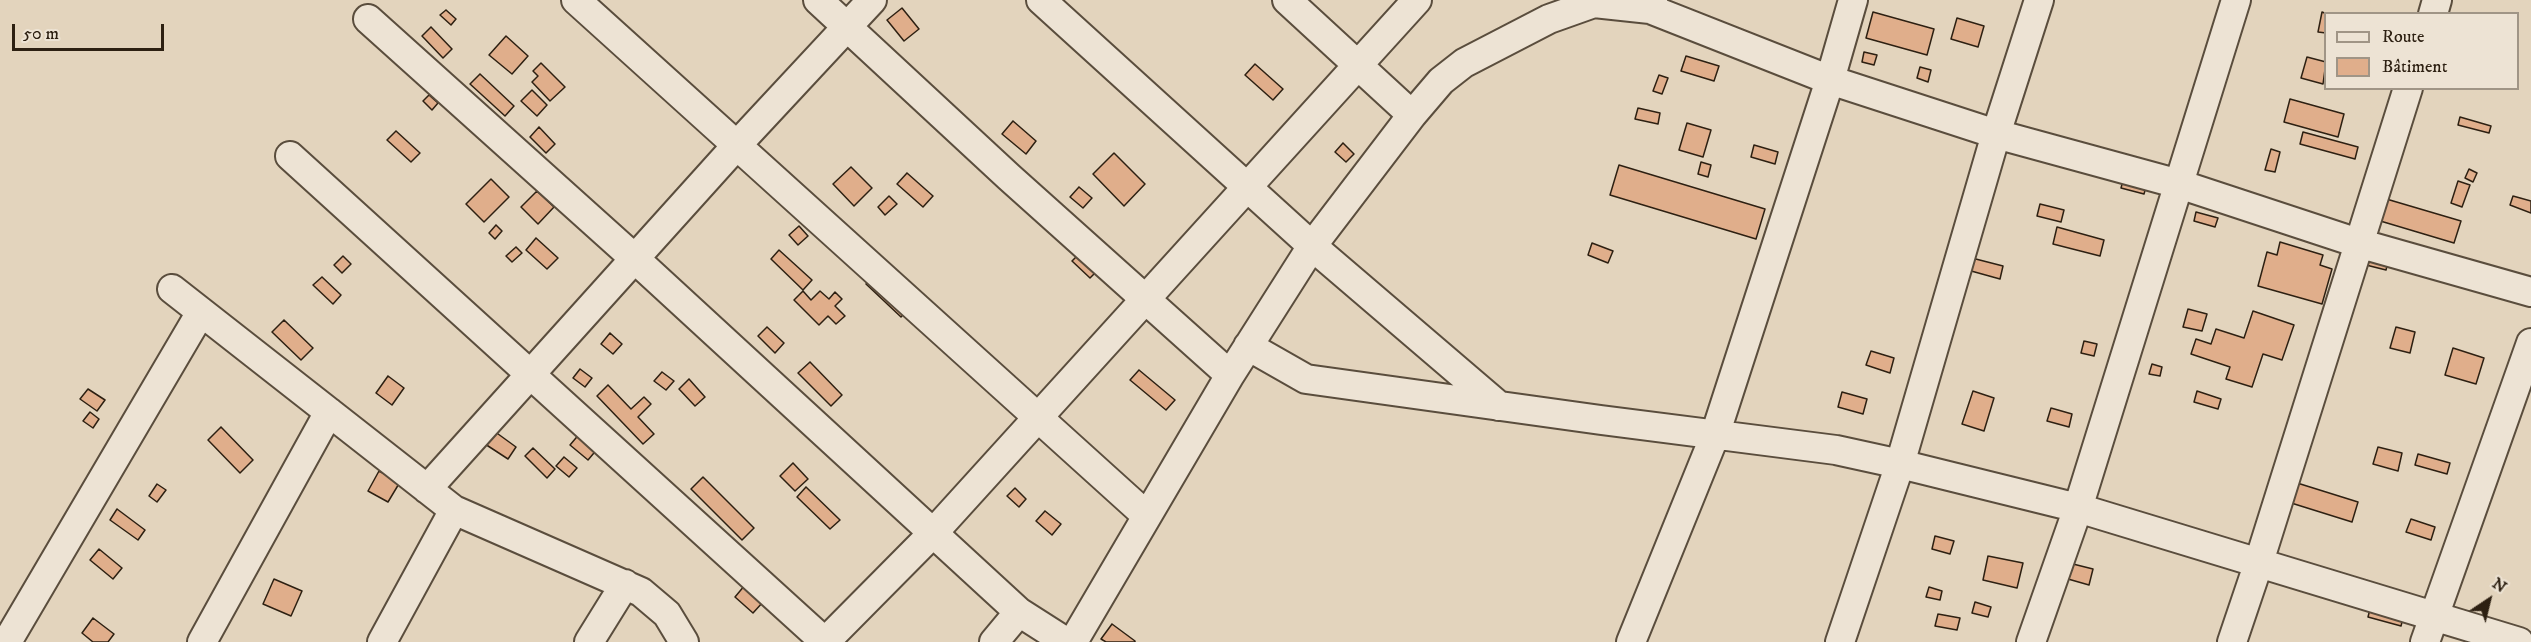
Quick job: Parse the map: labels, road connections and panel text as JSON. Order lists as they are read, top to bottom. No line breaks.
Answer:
{"legend":["Route","Bâtiment"],"scale_bar":"50 m","north":"top right"}
